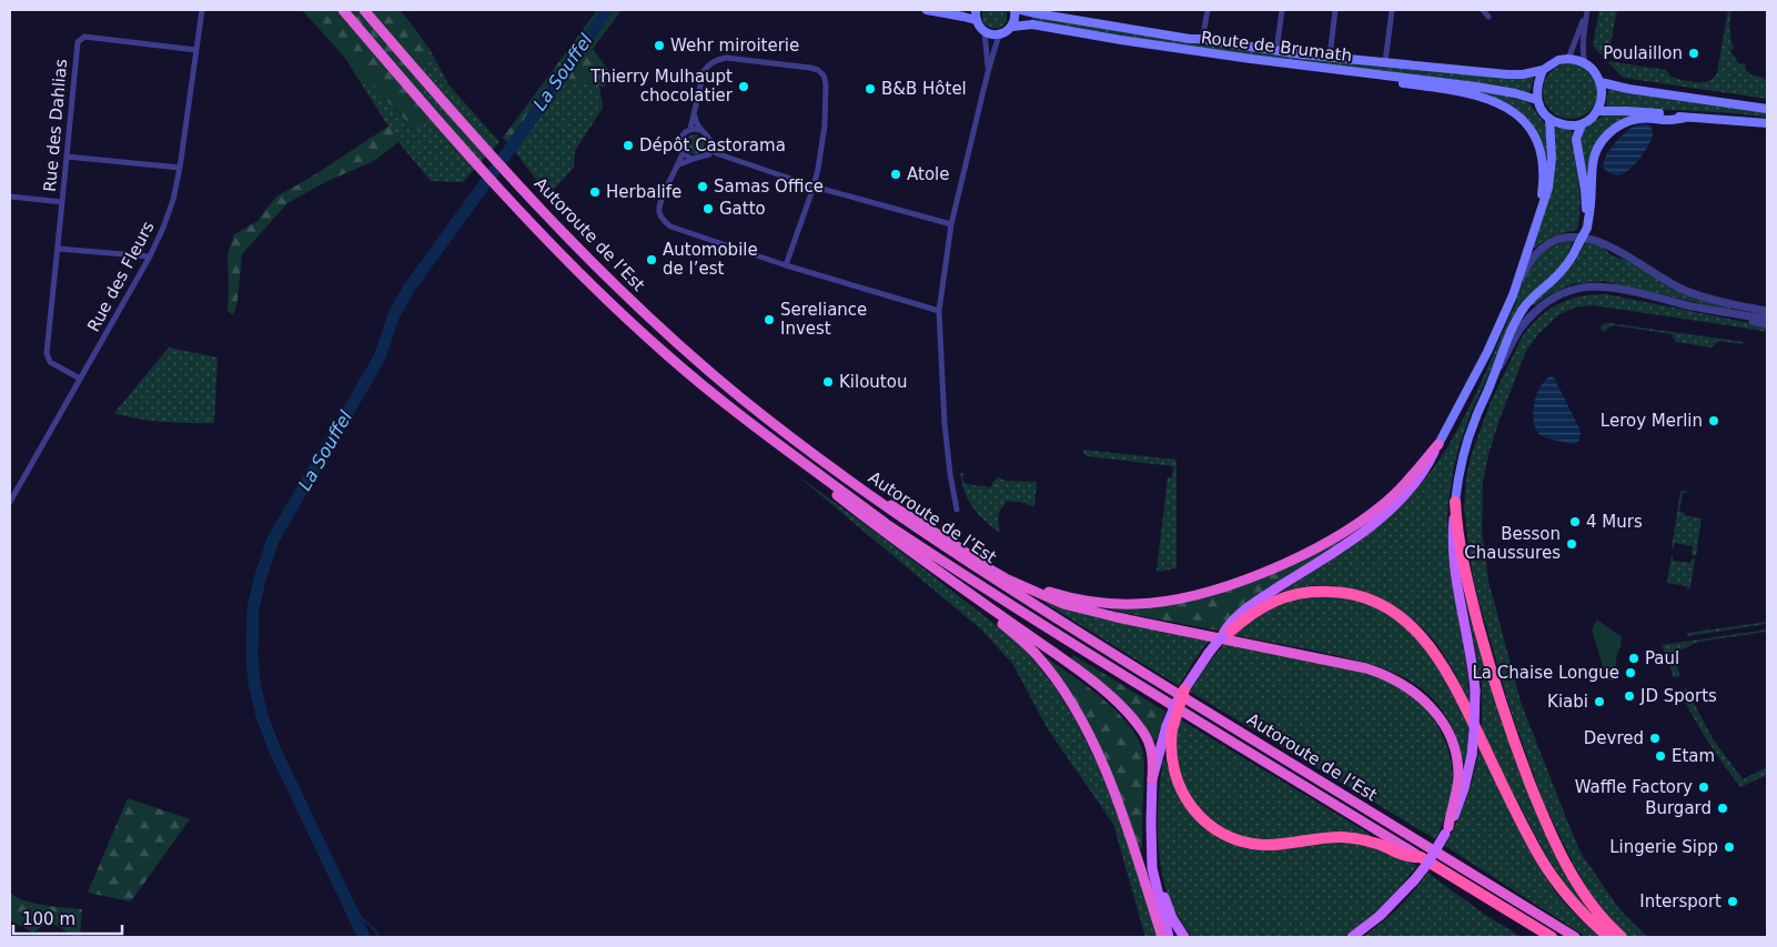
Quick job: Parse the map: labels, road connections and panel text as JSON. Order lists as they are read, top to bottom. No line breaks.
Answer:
{"streets":{"highway":["Autoroute de l’Est"],"main road":["Route de Brumath"],"street":["Rue des Dahlias","Rue des Fleurs"]},"crossings":[["Rue des Dahlias","Rue des Fleurs"]],"water":["La Souffel"],"places":["Wehr miroiterie","Poulaillon","Thierry Mulhaupt chocolatier","B&B Hôtel","Dépôt Castorama","Atole","Samas Office","Herbalife","Gatto","Automobile de l’est","Sereliance Invest","Kiloutou","Leroy Merlin","4 Murs","Besson Chaussures","Paul","La Chaise Longue","JD Sports","Kiabi","Devred","Etam","Waffle Factory","Burgard","Lingerie Sipp","Intersport"],"scale_bar":"100 m"}
